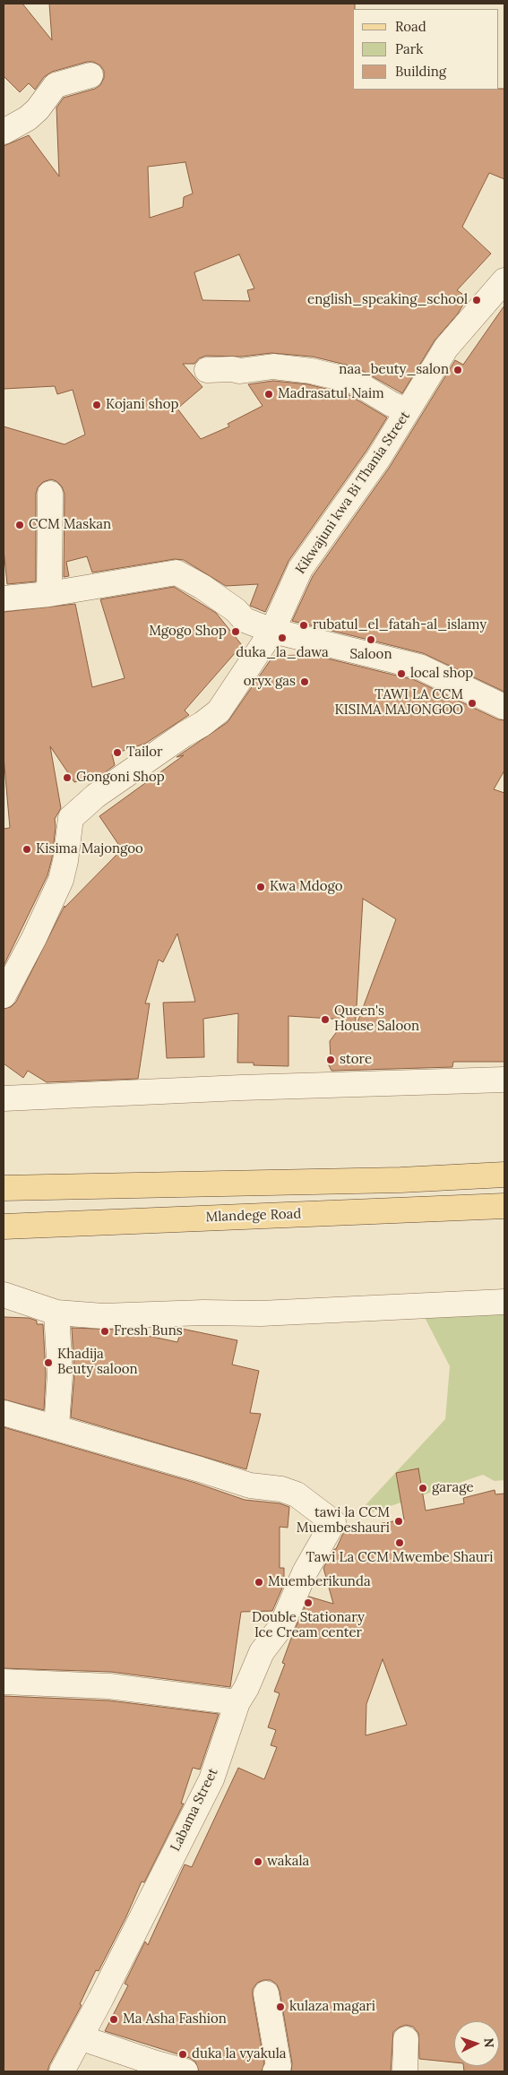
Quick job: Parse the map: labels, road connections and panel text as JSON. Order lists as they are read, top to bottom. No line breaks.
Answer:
{"streets":{"main road":["Mlandege Road"],"street":["Kikwajuni kwa Bi Thania Street","Labama Street"]},"places":["english_speaking_school","naa_beuty_salon","Madrasatul Naim","Kojani shop","CCM Maskan","rubatul_el_fatah-al_islamy","Mgogo Shop","duka_la_dawa","Saloon","local shop","oryx gas","TAWI LA CCM KISIMA MAJONGOO","Tailor","Gongoni Shop","Kisima Majongoo","Kwa Mdogo","Queen's House Saloon","store","Fresh Buns","Khadija Beuty saloon","garage","tawi la CCM Muembeshauri","Tawi La CCM Mwembe Shauri","Muemberikunda","Double Stationary Ice Cream center","wakala","kulaza magari","Ma Asha Fashion","duka la vyakula"],"legend":["Road","Park","Building"],"north":"right"}
